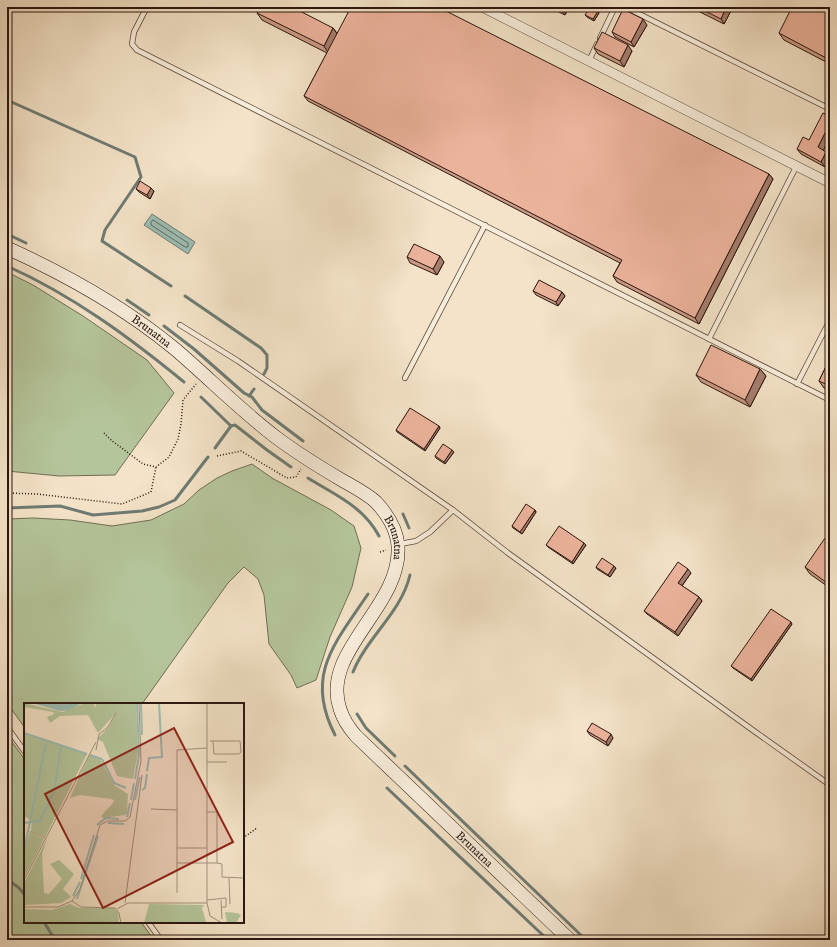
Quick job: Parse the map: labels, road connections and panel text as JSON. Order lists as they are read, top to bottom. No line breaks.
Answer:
{"streets":{"street":["Brunatna"]}}
